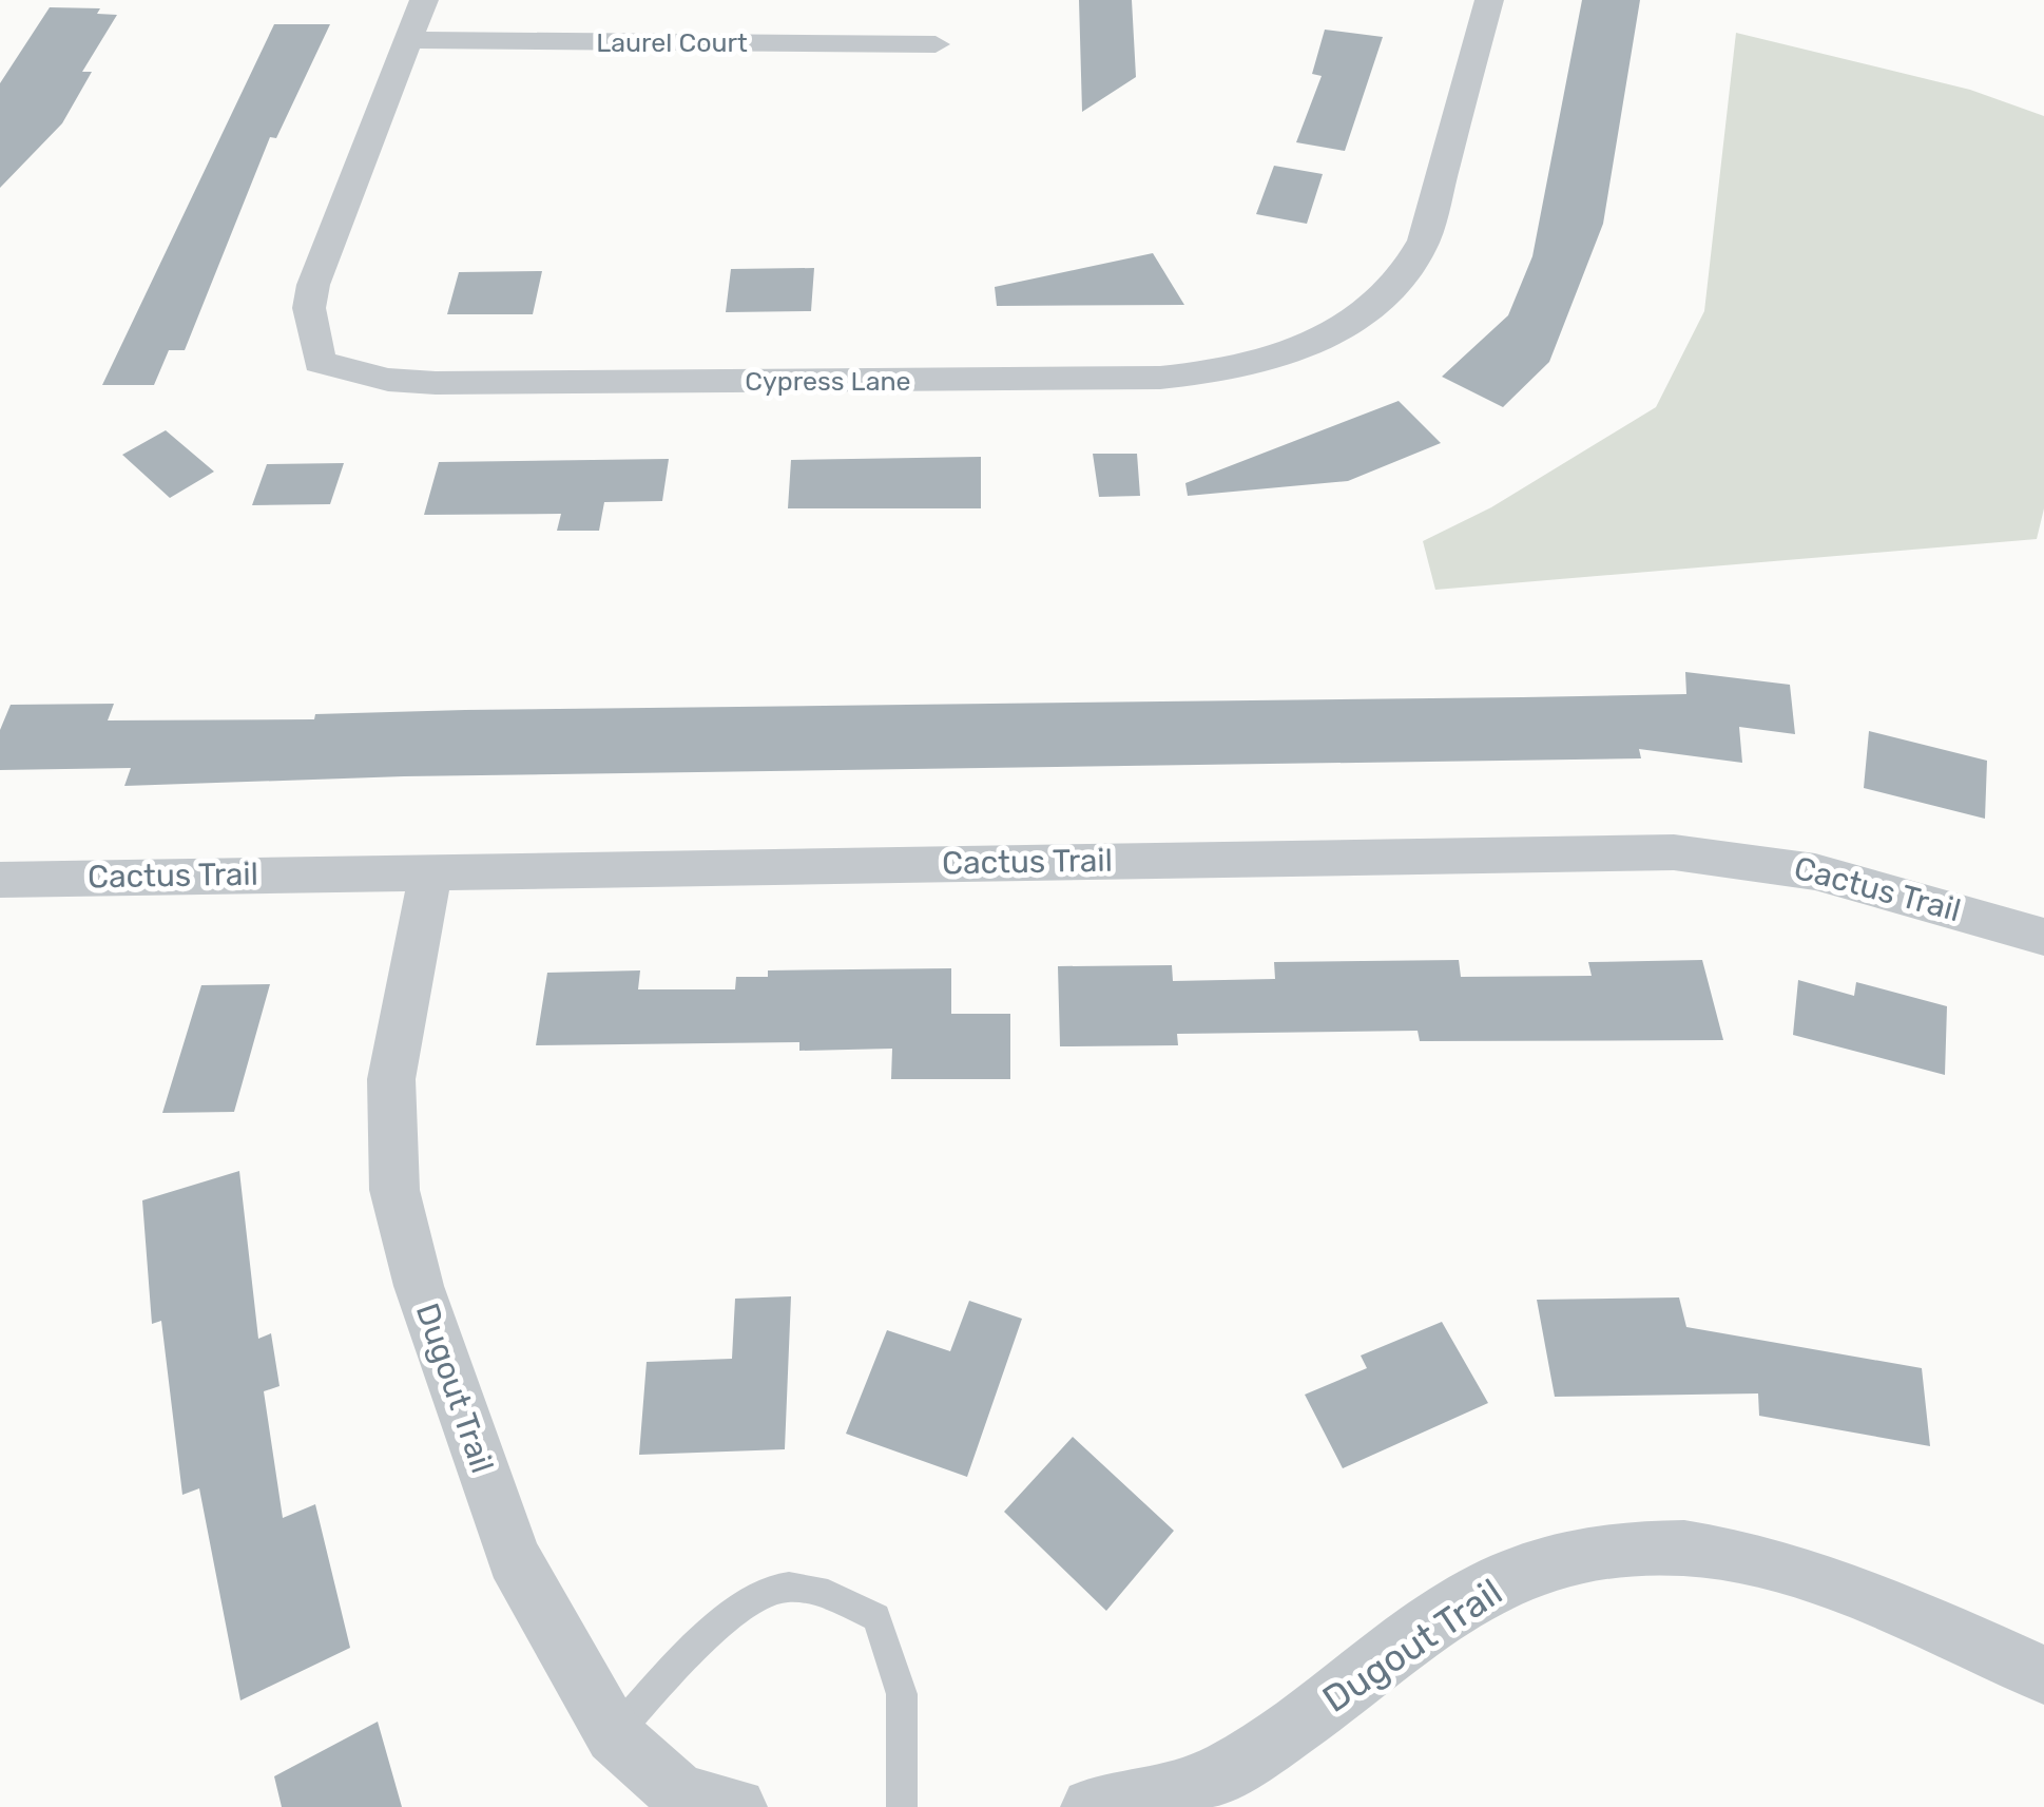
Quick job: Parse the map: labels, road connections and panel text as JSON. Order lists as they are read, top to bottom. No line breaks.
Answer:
{"streets":{"street":["Laurel Court","Cypress Lane","Cactus Trail","Dugout Trail"]},"crossings":[["Laurel Court","Cypress Lane"],["Cactus Trail","Dugout Trail"]]}
